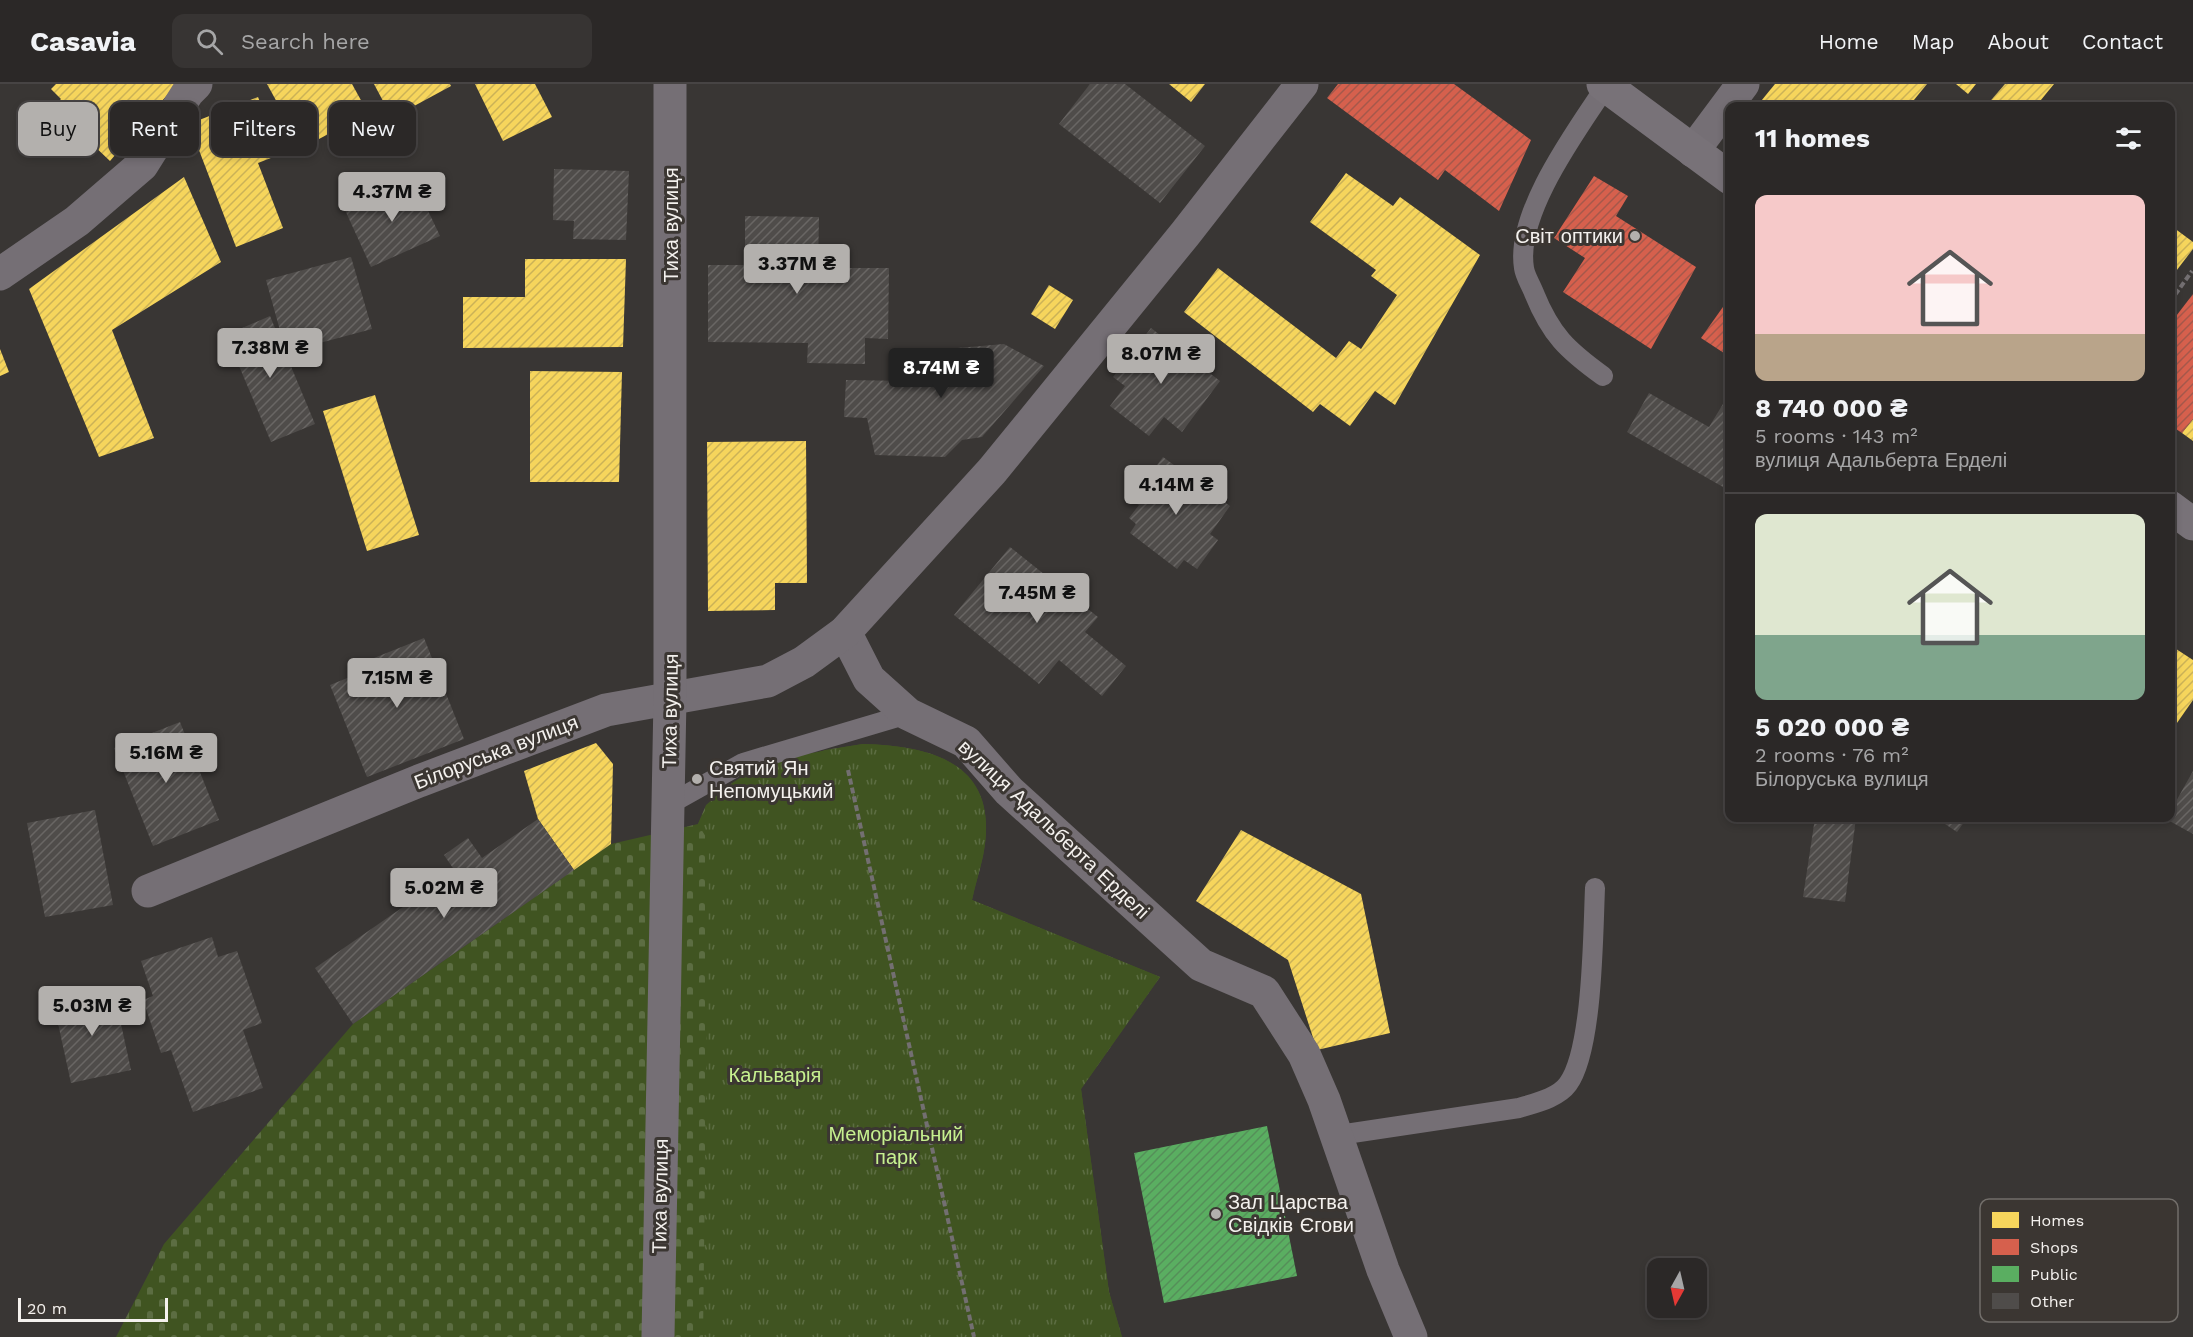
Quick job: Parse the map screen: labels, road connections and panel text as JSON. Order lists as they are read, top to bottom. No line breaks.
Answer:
{"streets":{"street":["Тиха вулиця","Білоруська вулиця","вулиця Адальберта Ерделі"]},"crossings":[["Тиха вулиця","Білоруська вулиця"],["Білоруська вулиця","вулиця Адальберта Ерделі"]],"parks":["Кальварія","Меморіальний парк"],"places":["Світ оптики","Святий Ян Непомуцький","Зал Царства Свідків Єгови"],"legend":["Homes","Shops","Public","Other"],"scale_bar":"20 m","north":"bottom","page":{"header":"Casavia","search":"Search here","nav":["Home","Map","About","Contact"],"chip":["Buy","Rent","Filters","New"],"heading":"11 homes","price":["4.37M ₴","3.37M ₴","7.38M ₴","8.07M ₴","8.74M ₴","4.14M ₴","7.45M ₴","7.15M ₴","5.16M ₴","5.02M ₴","5.03M ₴"],"list":[{"name":"8 740 000 ₴","note":"5 rooms · 143 m² · вулиця Адальберта Ерделі"},{"name":"5 020 000 ₴","note":"2 rooms · 76 m² · Білоруська вулиця"}],"scale":"20 m"}}
